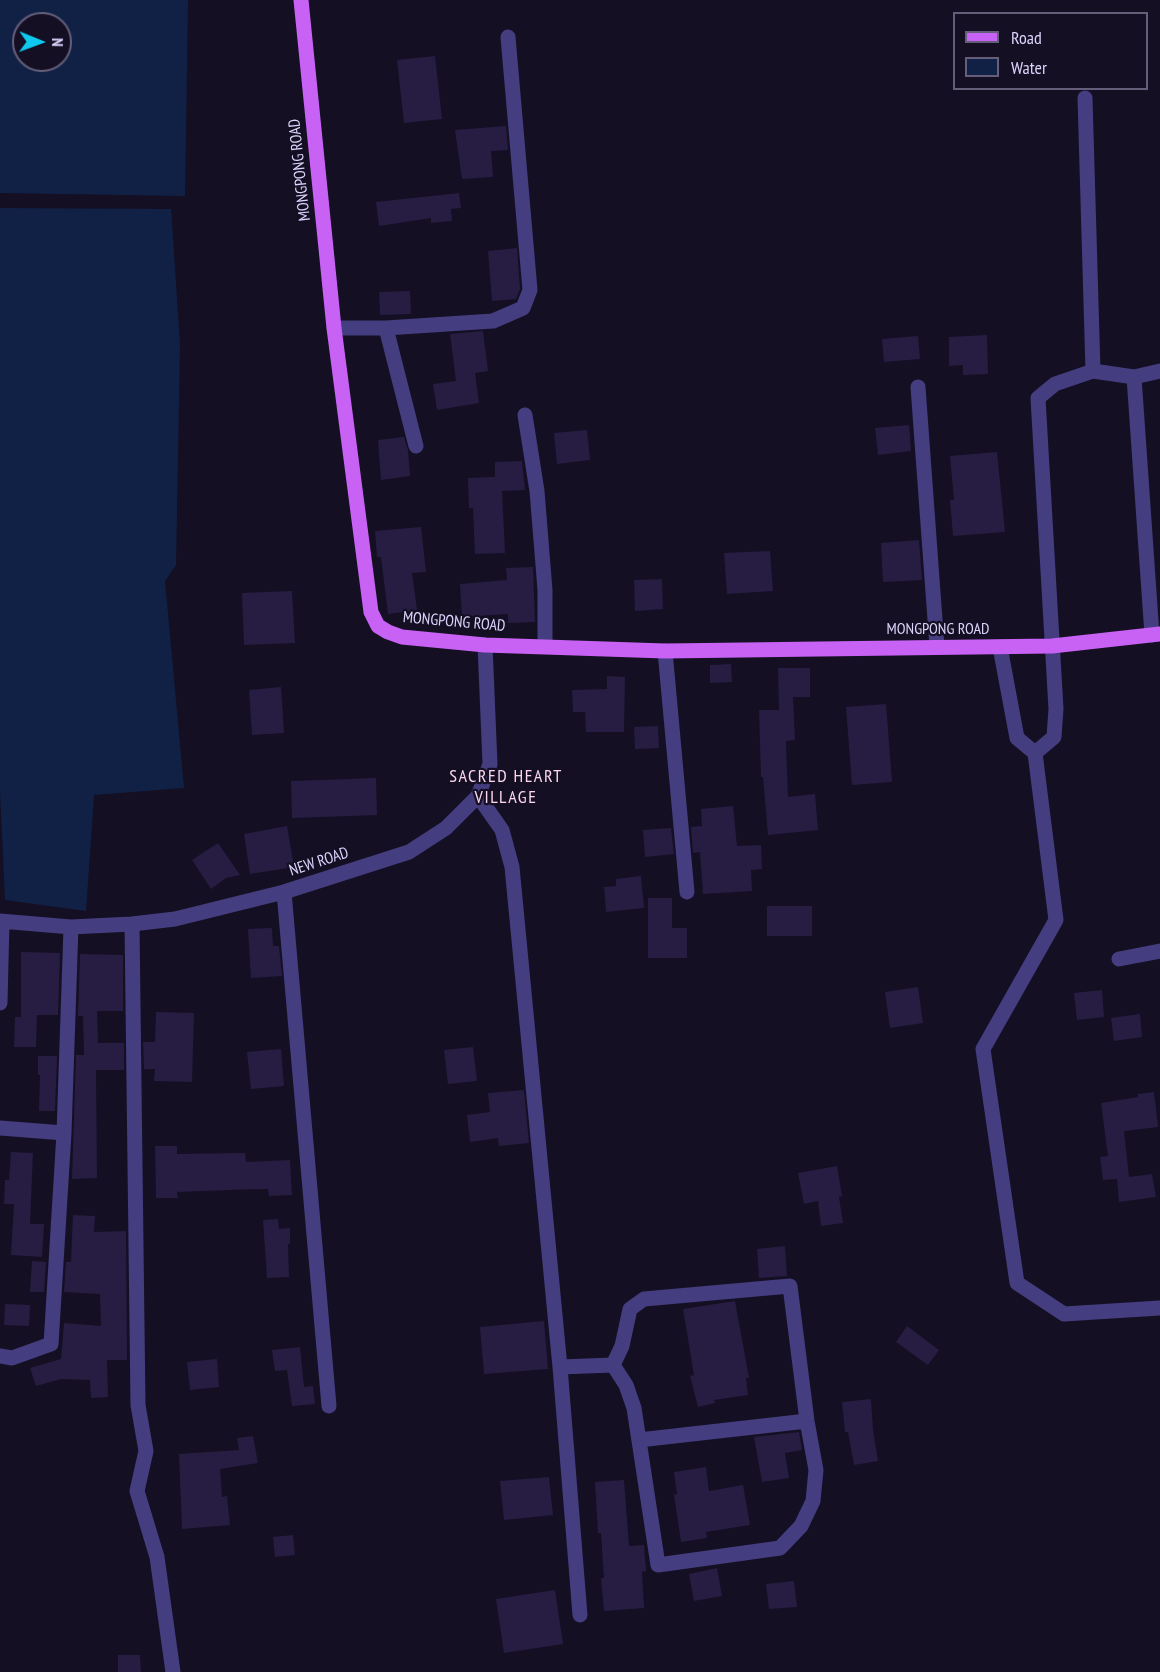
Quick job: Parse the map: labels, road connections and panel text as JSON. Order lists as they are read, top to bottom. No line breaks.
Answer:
{"streets":{"main road":["MONGPONG ROAD"],"street":["NEW ROAD"]},"crossings":[["MONGPONG ROAD","NEW ROAD"]],"districts":["SACRED HEART VILLAGE"],"legend":["Road","Water"],"north":"right"}
